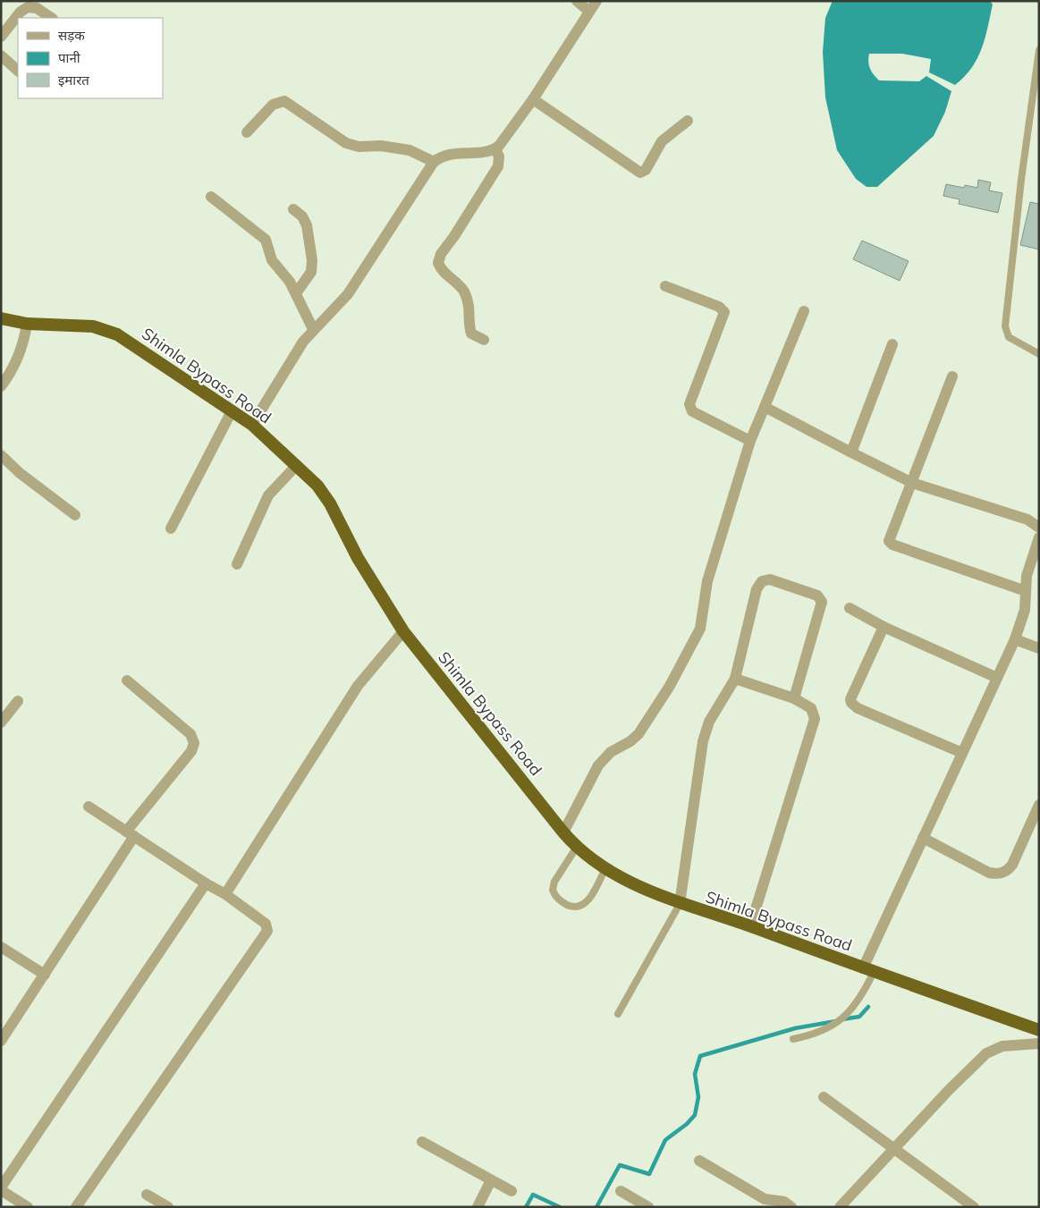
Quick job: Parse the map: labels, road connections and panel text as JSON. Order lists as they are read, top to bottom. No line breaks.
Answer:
{"streets":{"highway":["Shimla Bypass Road"]},"legend":["सड़क","पानी","इमारत"]}
